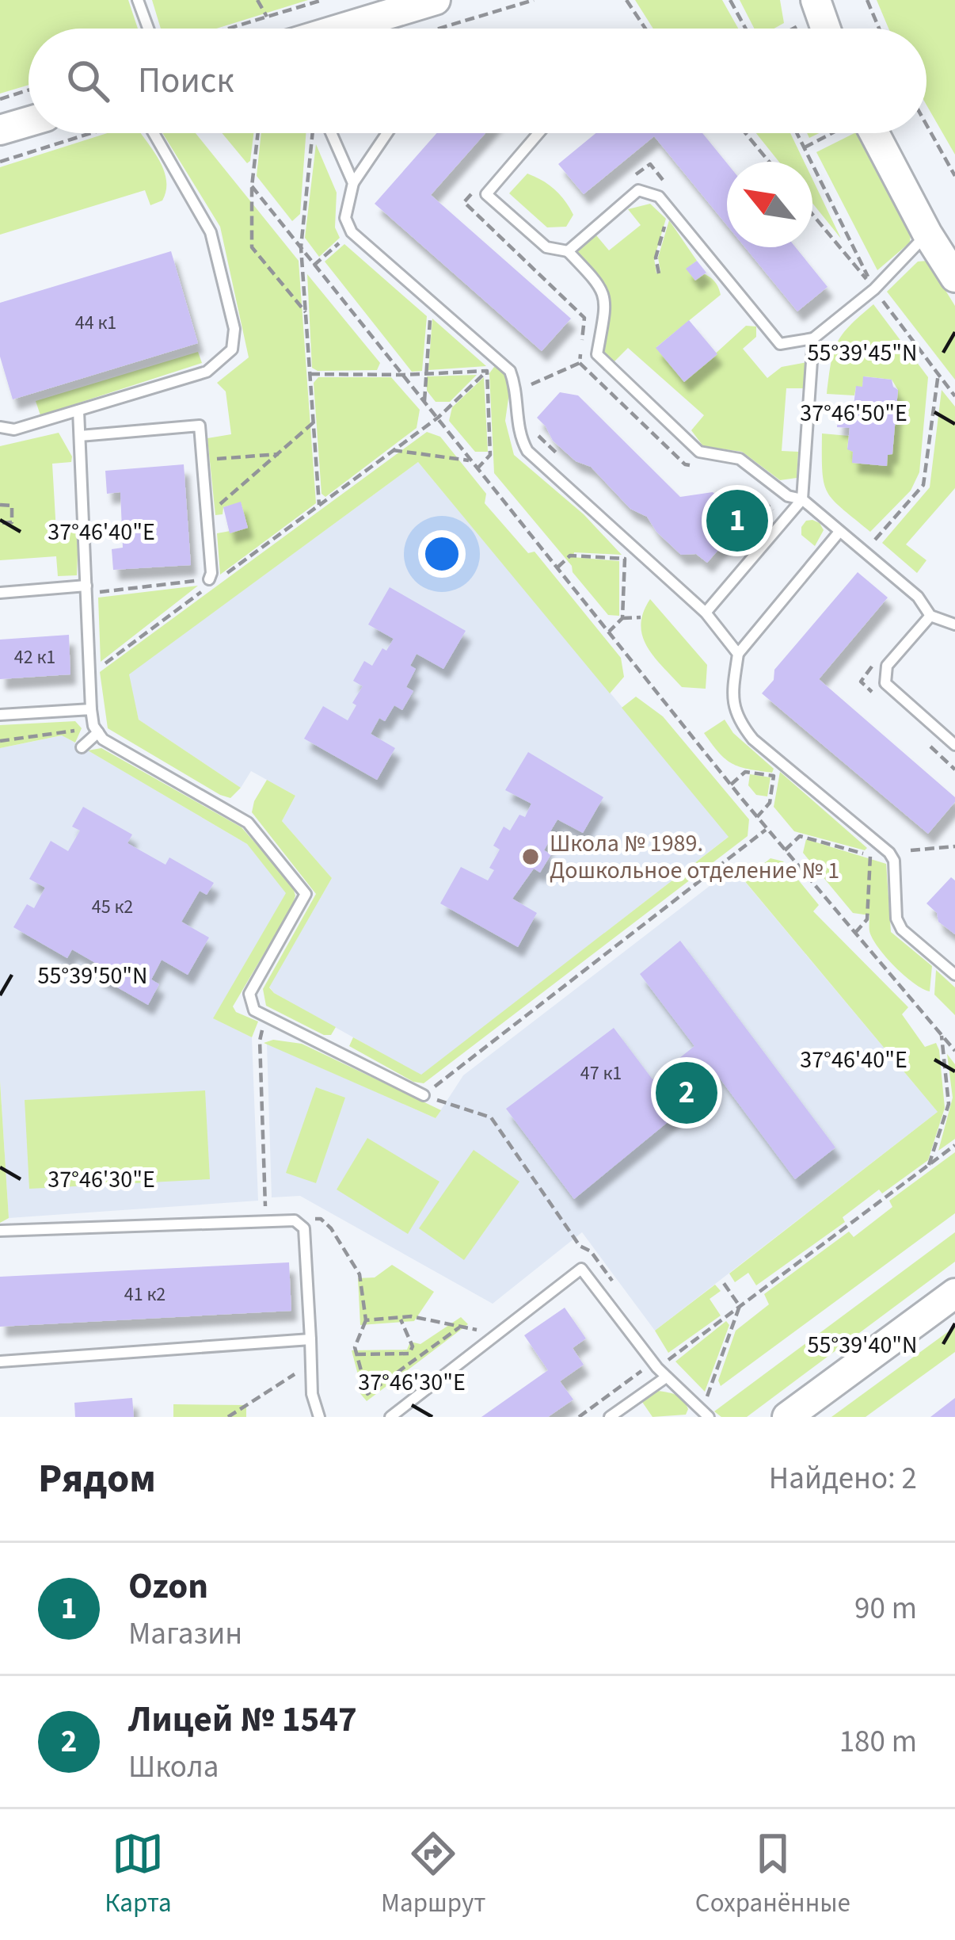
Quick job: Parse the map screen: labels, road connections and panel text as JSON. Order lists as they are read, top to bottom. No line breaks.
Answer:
{"places":["Школа № 1989. Дошкольное отделение № 1"],"house_numbers":["44 к1","42 к1","45 к2","47 к1","41 к2"],"north":"top left","page":{"search":"Поиск","pins":["1","2"],"heading":["Рядом","Найдено: 2"],"list":[{"mark":"1","name":"Ozon","note":"Магазин","value":"90 m"},{"mark":"2","name":"Лицей № 1547","note":"Школа","value":"180 m"}],"nav":["Карта","Маршрут","Сохранённые"]},"coordinates":["55°39'45\"N","37°46'50\"E","37°46'40\"E","55°39'50\"N","37°46'30\"E","55°39'40\"N"]}
